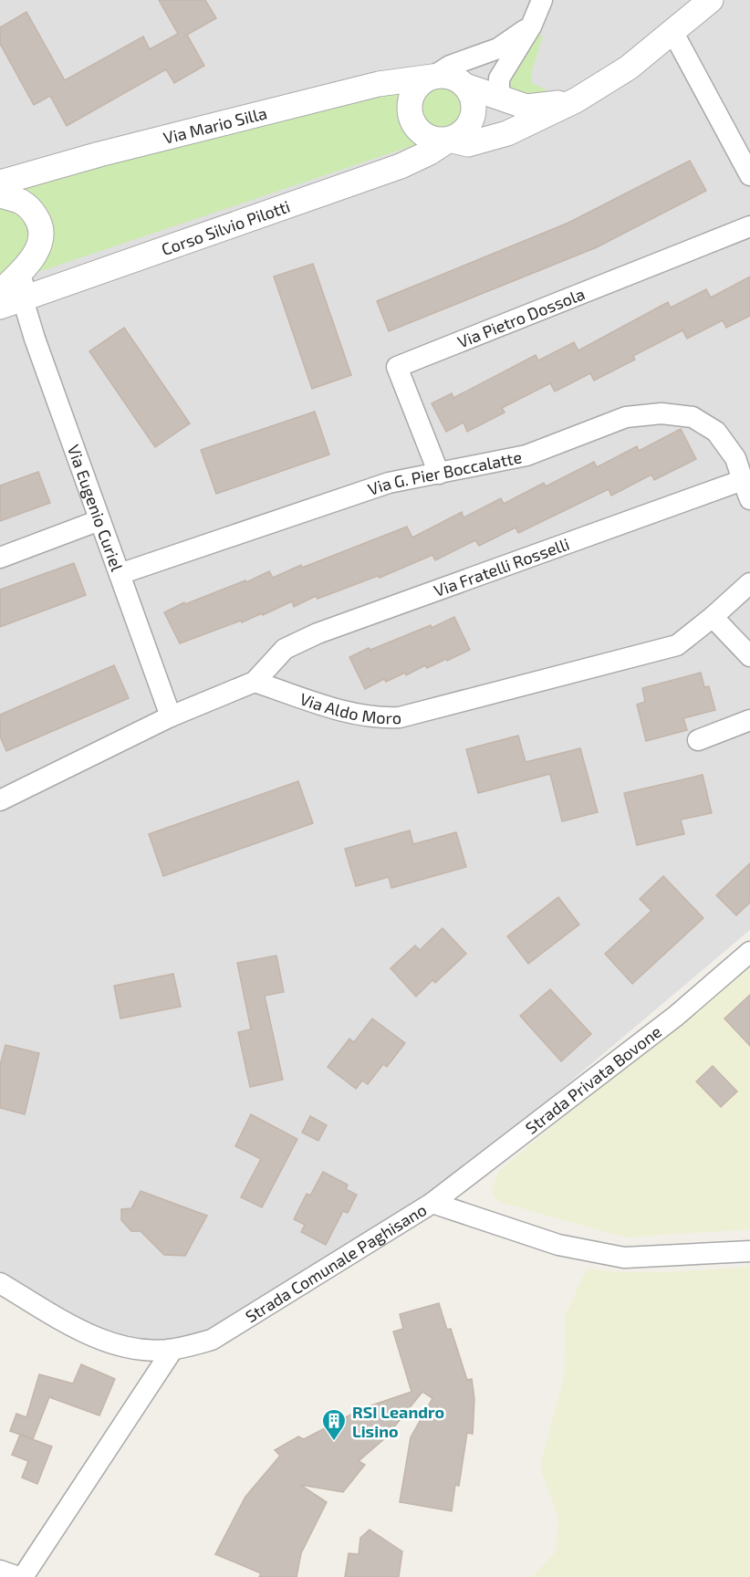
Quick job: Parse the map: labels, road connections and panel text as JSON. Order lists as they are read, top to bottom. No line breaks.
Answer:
{"streets":{"street":["Via Mario Silla","Corso Silvio Pilotti","Via Pietro Dossola","Via G. Pier Boccalatte","Via Eugenio Curiel","Via Fratelli Rosselli","Via Aldo Moro","Strada Privata Bovone","Strada Comunale Paghisano"]},"crossings":[["Via Mario Silla","Corso Silvio Pilotti"],["Corso Silvio Pilotti","Via Eugenio Curiel"],["Via Pietro Dossola","Via G. Pier Boccalatte"],["Via G. Pier Boccalatte","Via Eugenio Curiel"],["Via G. Pier Boccalatte","Via Fratelli Rosselli"],["Via Fratelli Rosselli","Via Aldo Moro"],["Strada Privata Bovone","Strada Comunale Paghisano"]],"places":{"building":["RSI Leandro Lisino"]}}
